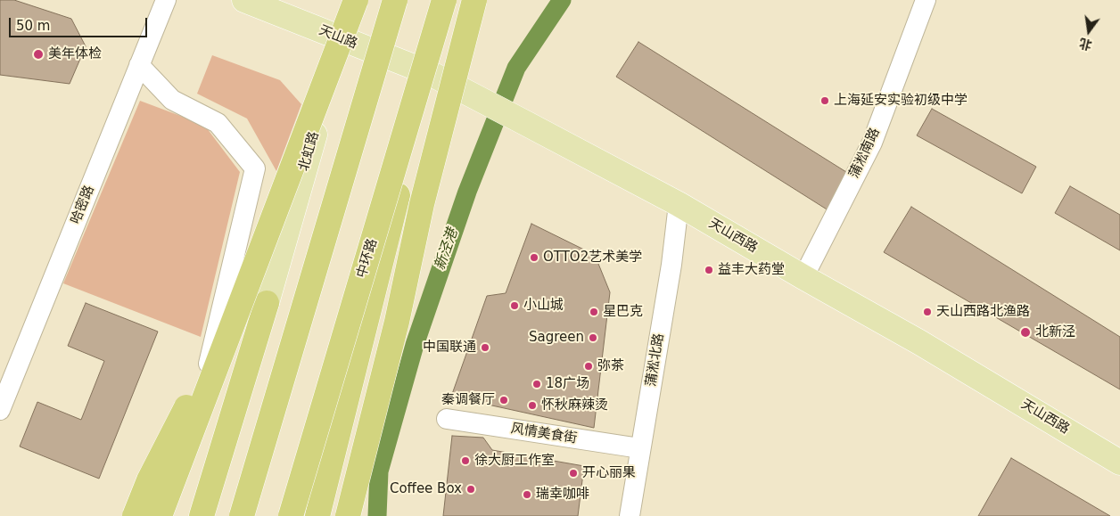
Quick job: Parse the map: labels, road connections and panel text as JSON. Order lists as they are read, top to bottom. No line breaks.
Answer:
{"streets":{"highway":["中环路"],"main road":["天山路","北虹路","天山西路"],"street":["蒲淞南路","哈密路","蒲淞北路","风情美食街"]},"crossings":[["天山路","北虹路"],["天山路","天山西路"],["蒲淞南路","天山西路"],["天山西路","蒲淞北路"],["蒲淞北路","风情美食街"]],"water":["新泾港"],"places":["美年体检","上海延安实验初级中学","OTTO2艺术美学","益丰大药堂","小山城","星巴克","天山西路北渔路","北新泾","Sagreen","中国联通","弥茶","18广场","秦调餐厅","怀秋麻辣烫","徐大厨工作室","开心丽果","Coffee Box","瑞幸咖啡"],"scale_bar":"50 m","north":"bottom"}
